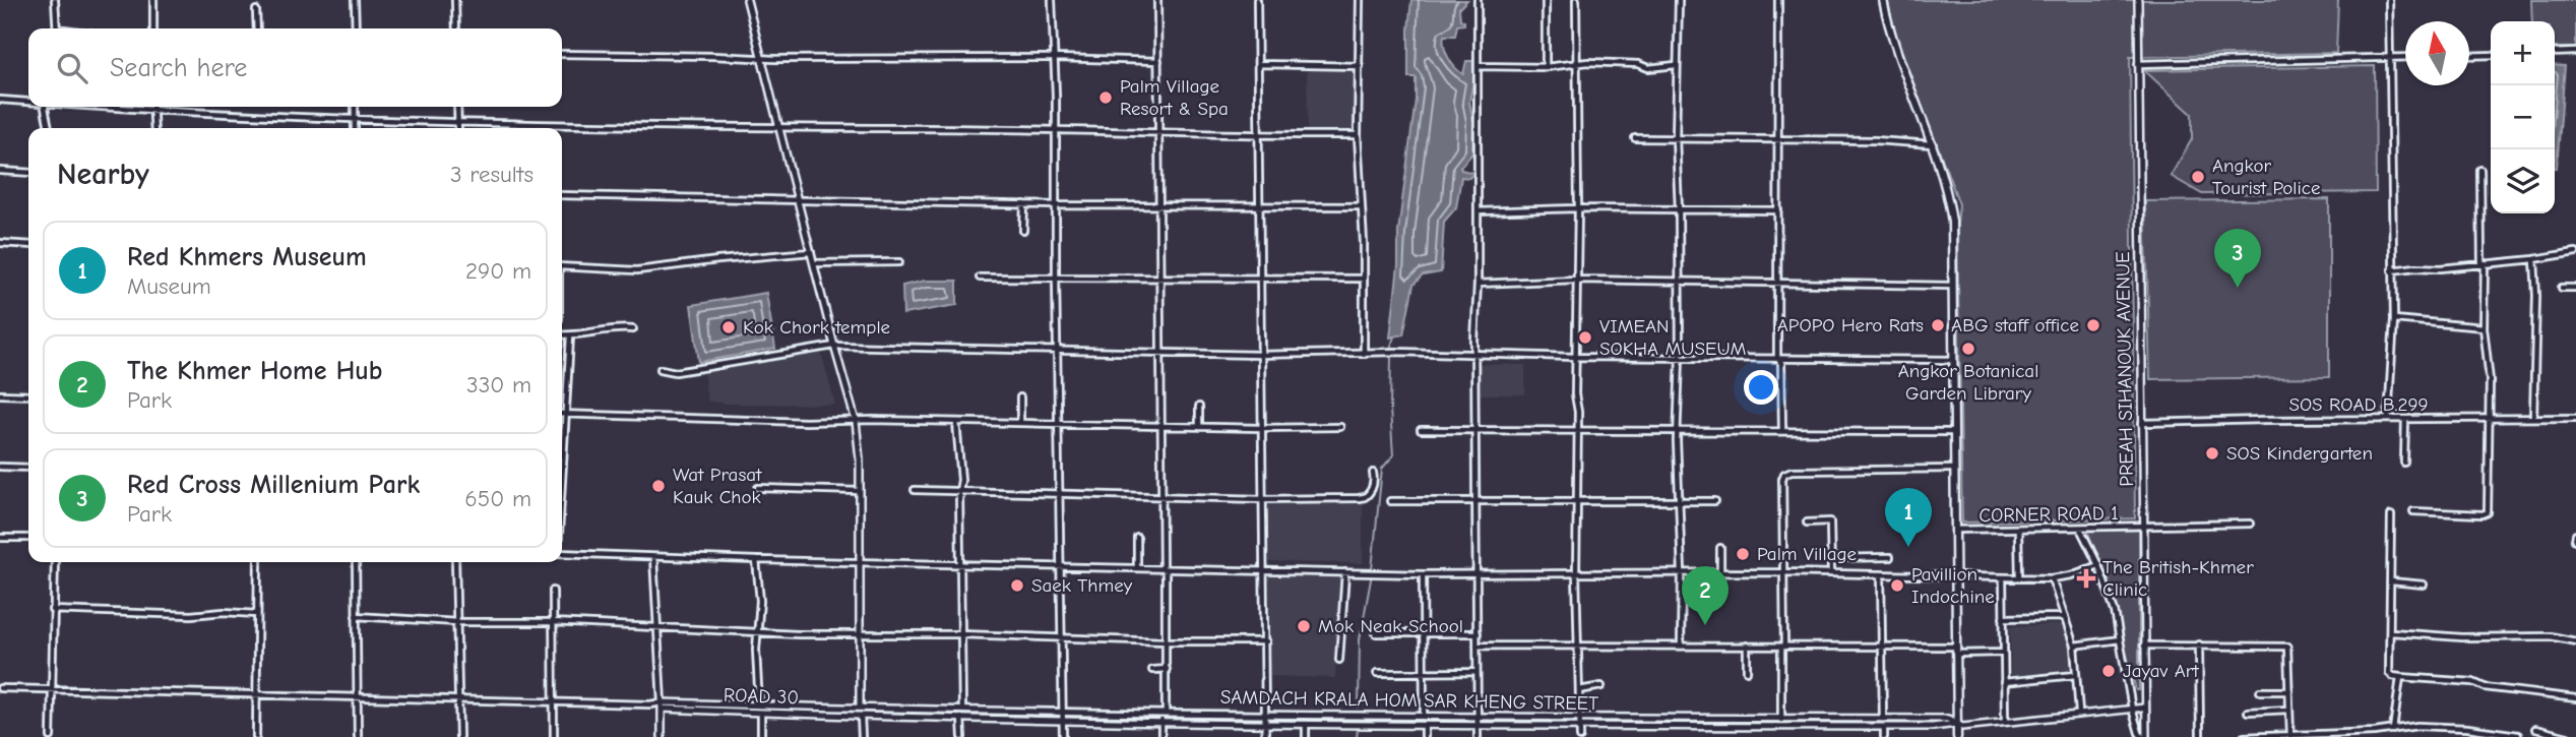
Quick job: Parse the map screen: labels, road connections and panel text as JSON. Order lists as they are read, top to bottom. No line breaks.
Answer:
{"streets":{"street":["PREAH SIHANOUK AVENUE","SOS ROAD B.299","CORNER ROAD 1","ROAD 30","SAMDACH KRALA HOM SAR KHENG STREET"]},"crossings":[["PREAH SIHANOUK AVENUE","SOS ROAD B.299"],["PREAH SIHANOUK AVENUE","CORNER ROAD 1"],["PREAH SIHANOUK AVENUE","SAMDACH KRALA HOM SAR KHENG STREET"],["ROAD 30","SAMDACH KRALA HOM SAR KHENG STREET"]],"places":{"other":["Palm Village Resort & Spa","Angkor Tourist Police","APOPO Hero Rats","ABG staff office","Kok Chork temple","VIMEAN SOKHA MUSEUM","Angkor Botanical Garden Library","SOS Kindergarten","Wat Prasat Kauk Chok","Palm Village","Saek Thmey","Pavillion Indochine","Mok Neak School","Jayav Art"],"health":["The British-Khmer Clinic"]},"north":"top","page":{"map_buttons":["+","−"],"search":"Search here","heading":["Nearby","3 results"],"list":[{"mark":"1","name":"Red Khmers Museum","note":"Museum","value":"290 m"},{"mark":"2","name":"The Khmer Home Hub","note":"Park","value":"330 m"},{"mark":"3","name":"Red Cross Millenium Park","note":"Park","value":"650 m"}],"pins":["3","1","2"]}}
